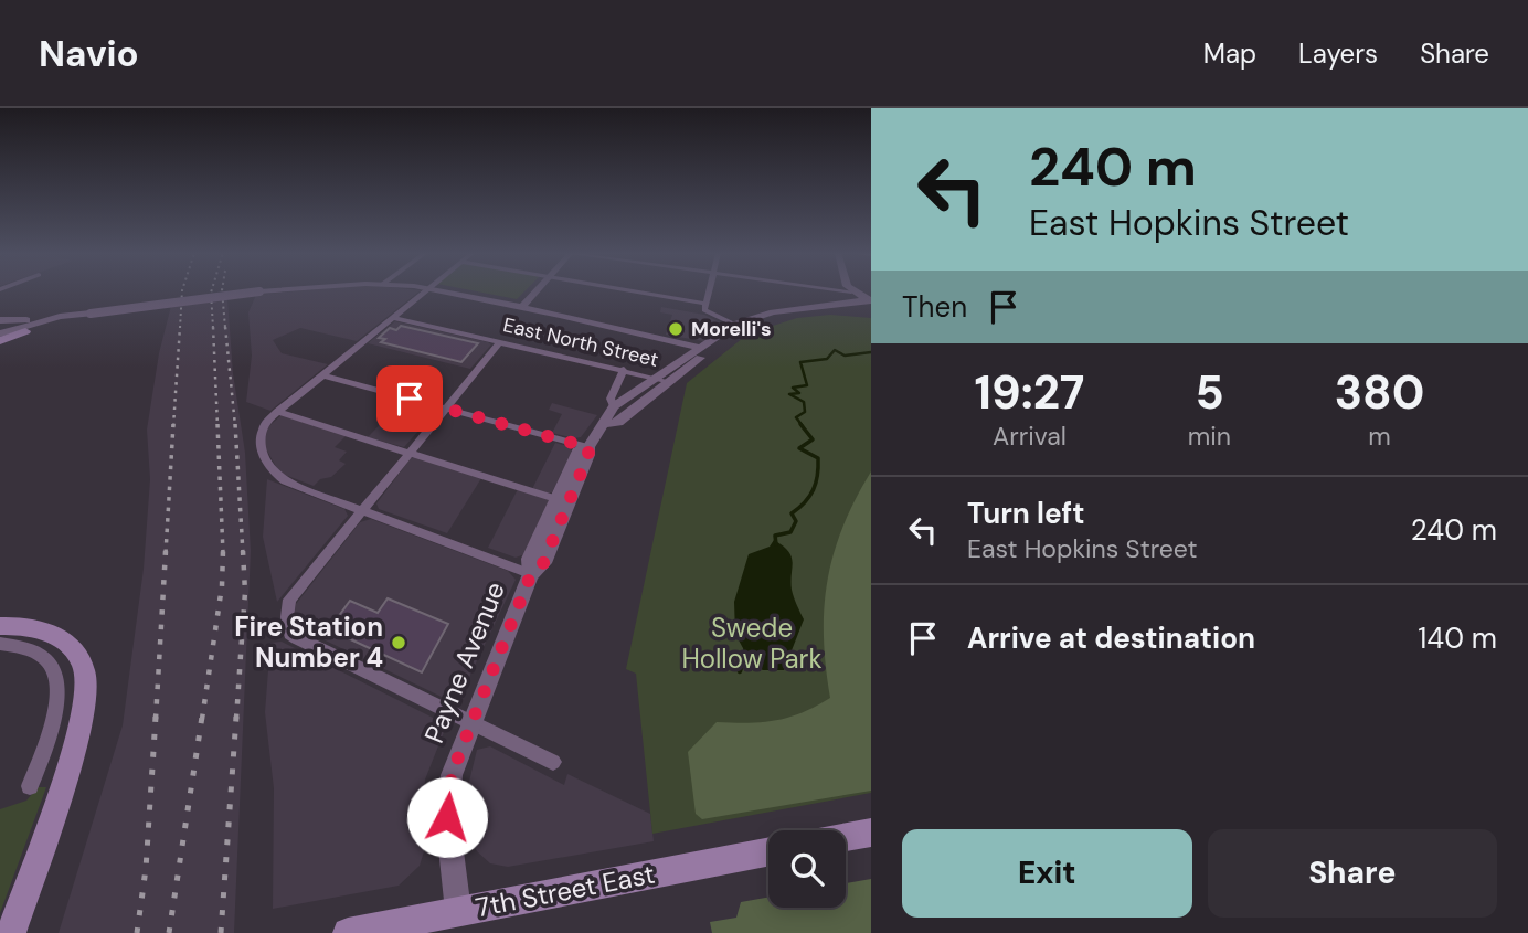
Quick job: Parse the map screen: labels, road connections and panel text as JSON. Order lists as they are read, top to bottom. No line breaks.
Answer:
{"streets":{"main road":["7th Street East"],"street":["East North Street","Payne Avenue"]},"crossings":[["East North Street","Payne Avenue"],["Payne Avenue","7th Street East"]],"parks":["Swede Hollow Park"],"places":["Morelli's","Fire Station Number 4"],"page":{"header":"Navio","nav":["Map","Layers","Share"],"turn":["240 m","East Hopkins Street"],"then":"Then","eta":["19:27","Arrival","5","min","380","m"],"list":[{"name":"Turn left","note":"East Hopkins Street","value":"240 m"},{"name":"Arrive at destination","value":"140 m"}],"buttons":["Exit","Share"]}}
